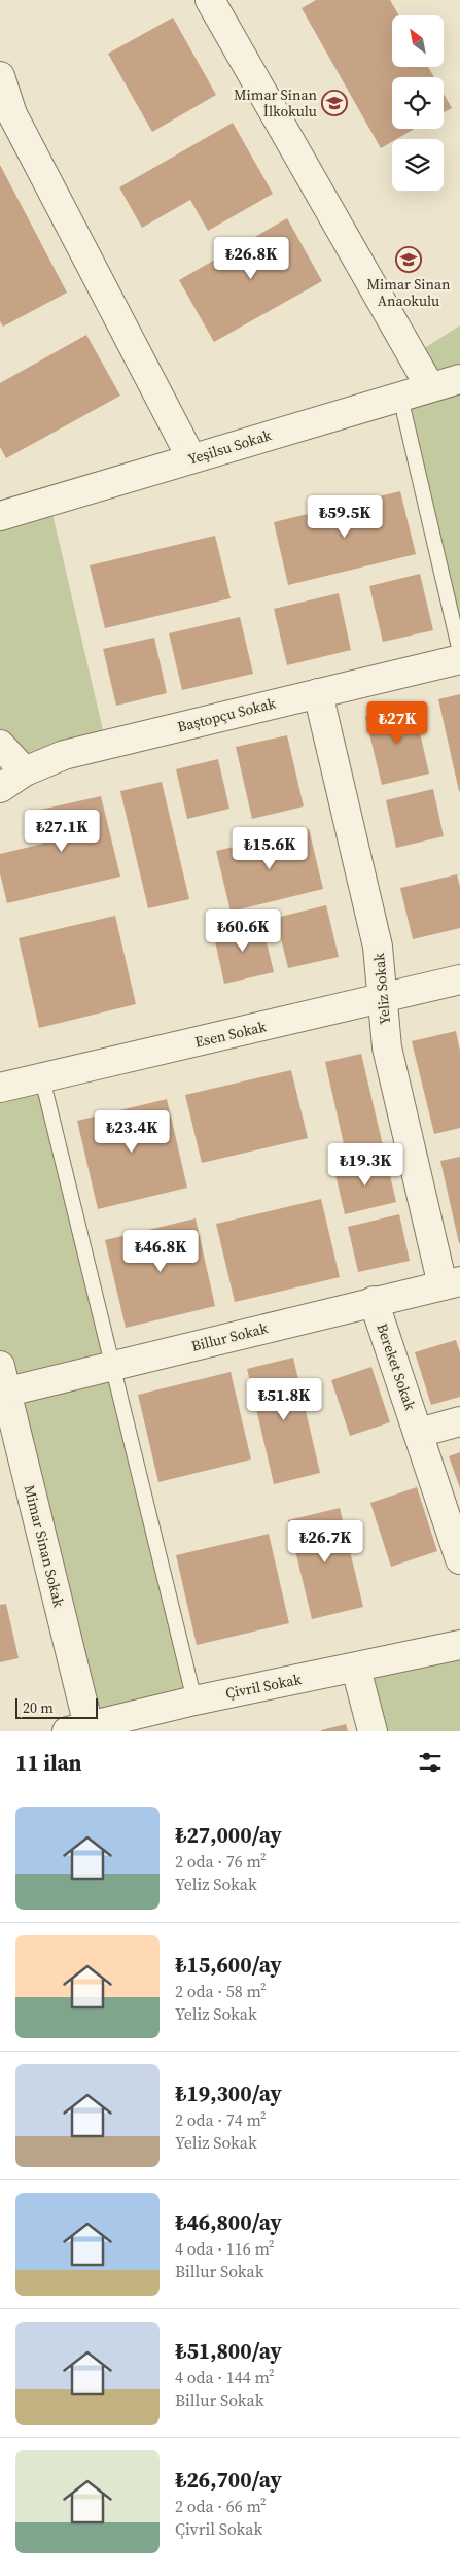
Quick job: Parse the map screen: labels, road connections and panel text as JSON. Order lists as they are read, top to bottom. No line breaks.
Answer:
{"streets":{"street":["Yeşilsu Sokak","Baştopçu Sokak","Yeliz Sokak","Esen Sokak","Billur Sokak","Bereket Sokak","Mimar Sinan Sokak","Çivril Sokak"]},"crossings":[["Baştopçu Sokak","Yeliz Sokak"],["Yeliz Sokak","Esen Sokak"],["Yeliz Sokak","Billur Sokak"],["Billur Sokak","Bereket Sokak"],["Billur Sokak","Mimar Sinan Sokak"],["Mimar Sinan Sokak","Çivril Sokak"]],"places":{"school or university":["Mimar Sinan İlkokulu","Mimar Sinan Anaokulu"]},"scale_bar":"20 m","north":"top left","page":{"price":["₺26.8K","₺59.5K","₺27K","₺27.1K","₺15.6K","₺60.6K","₺23.4K","₺19.3K","₺46.8K","₺51.8K","₺26.7K"],"scale":"20 m","heading":"11 ilan","list":[{"name":"₺27,000/ay","note":"2 oda · 76 m² · Yeliz Sokak"},{"name":"₺15,600/ay","note":"2 oda · 58 m² · Yeliz Sokak"},{"name":"₺19,300/ay","note":"2 oda · 74 m² · Yeliz Sokak"},{"name":"₺46,800/ay","note":"4 oda · 116 m² · Billur Sokak"},{"name":"₺51,800/ay","note":"4 oda · 144 m² · Billur Sokak"},{"name":"₺26,700/ay","note":"2 oda · 66 m² · Çivril Sokak"}]}}
